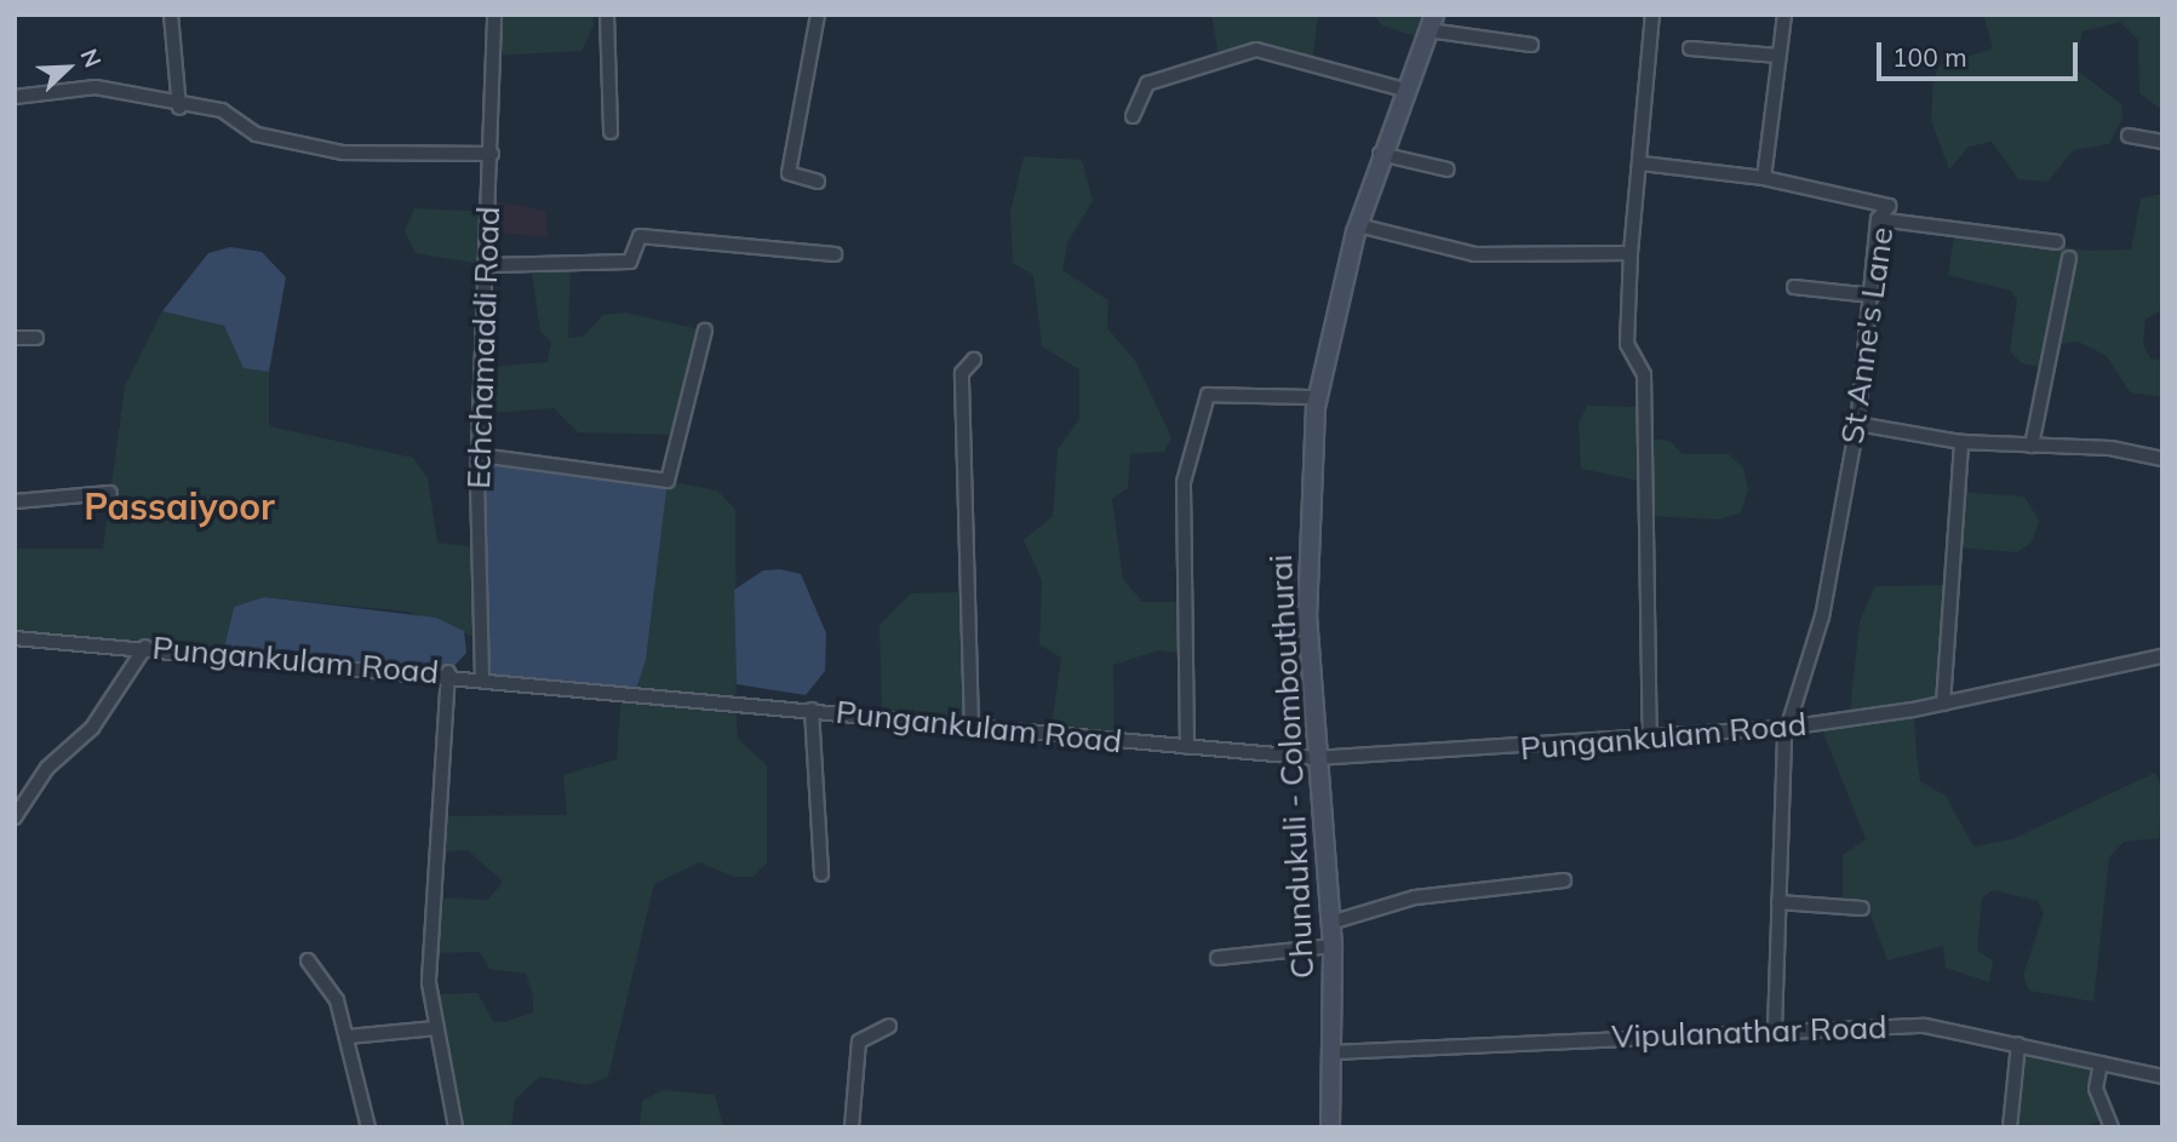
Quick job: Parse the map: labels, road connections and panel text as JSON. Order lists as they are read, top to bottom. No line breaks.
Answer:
{"streets":{"main road":["Chundukuli - Colombouthurai"],"street":["St Anne's Lane","Echchamaddi Road","Pungankulam Road","Vipulanathar Road"]},"crossings":[["St Anne's Lane","Pungankulam Road"],["St Anne's Lane","Vipulanathar Road"],["Echchamaddi Road","Pungankulam Road"],["Pungankulam Road","Chundukuli - Colombouthurai"],["Chundukuli - Colombouthurai","Vipulanathar Road"]],"districts":["Passaiyoor"],"scale_bar":"100 m","north":"top right"}
